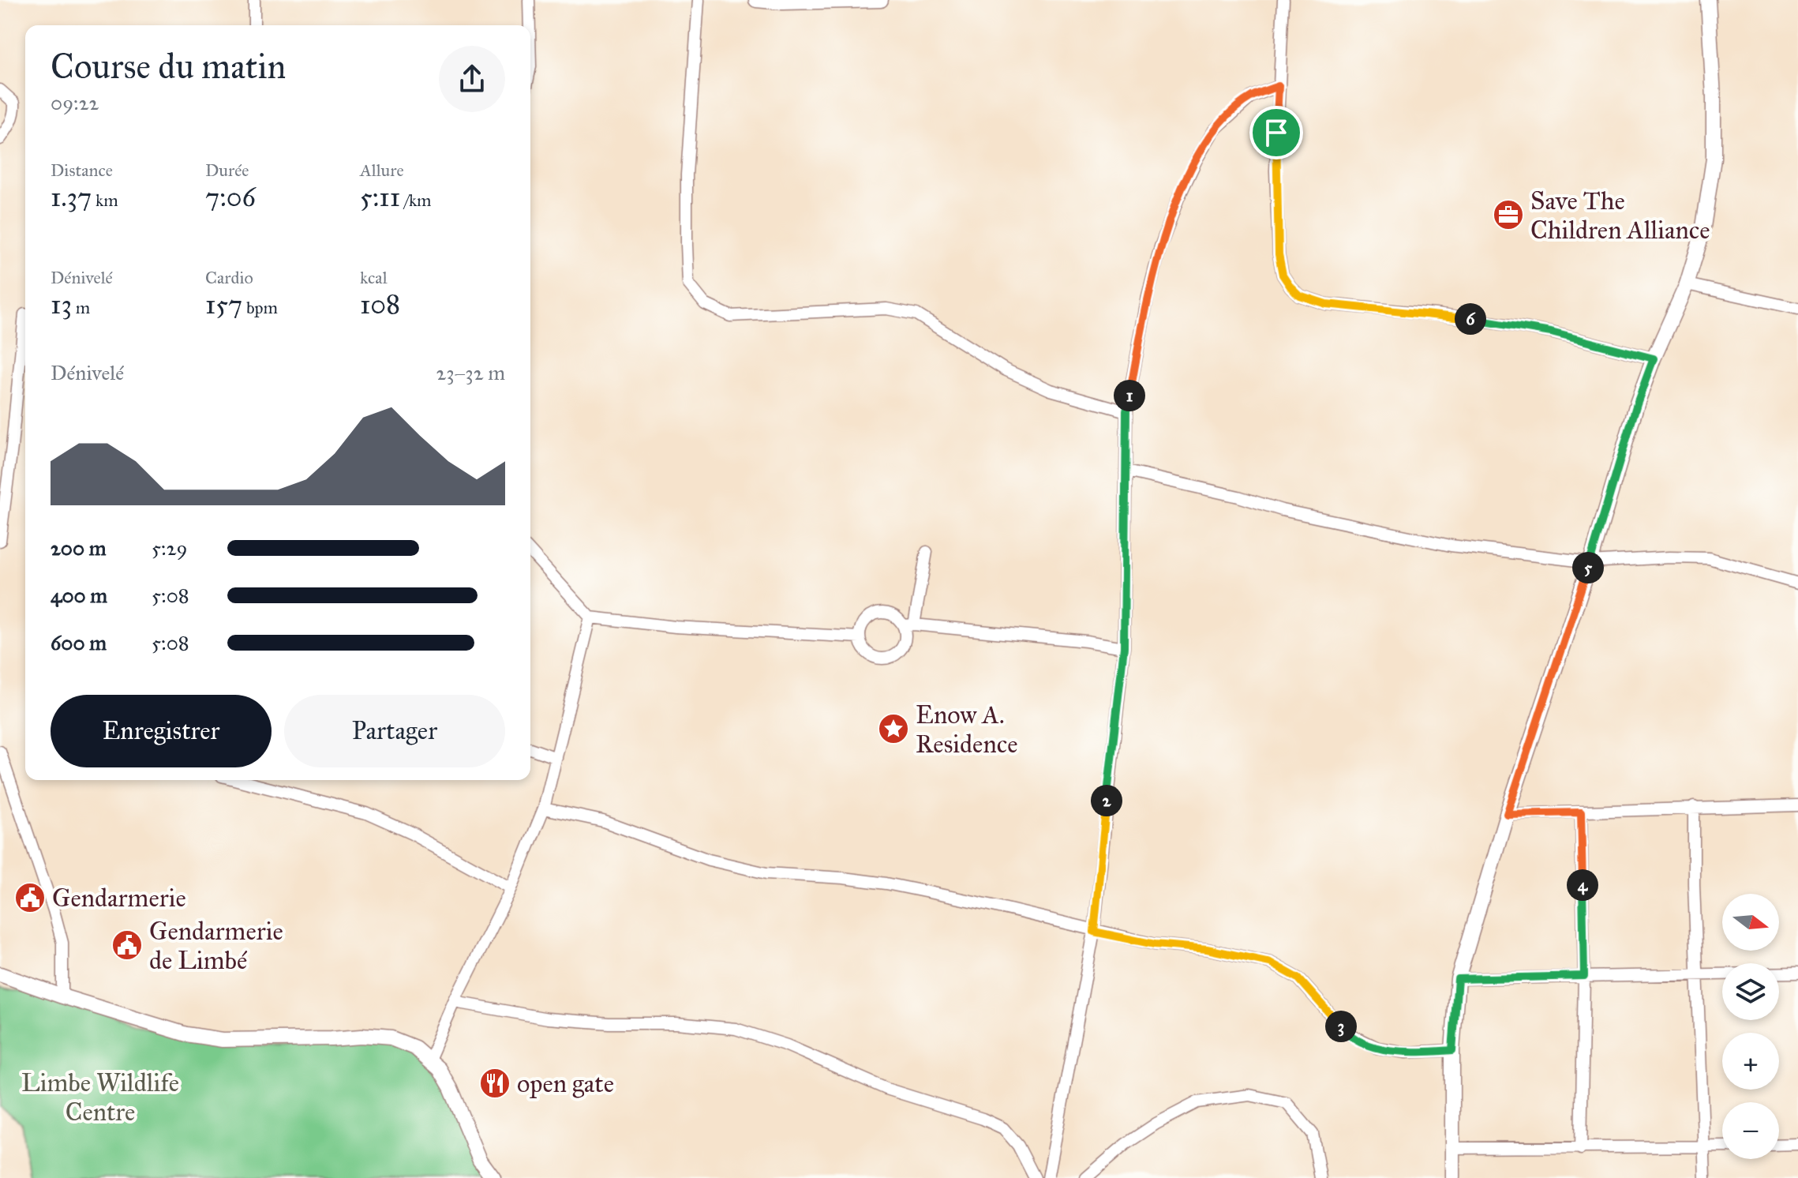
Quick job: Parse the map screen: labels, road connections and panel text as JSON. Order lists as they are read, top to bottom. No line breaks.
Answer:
{"parks":["Limbe Wildlife Centre"],"places":{"office":["Save The Children Alliance"],"place":["Enow A. Residence"],"public building":["Gendarmerie","Gendarmerie de Limbé"],"restaurant":["open gate"]},"north":"right","page":{"heading":["Course du matin","09:22"],"stats":[["Distance","1.37 km"],["Durée","7:06"],["Allure","5:11 /km"],["Dénivelé","13 m"],["Cardio","157 bpm"],["kcal","108"]],"pins":["6","1","5","2","4","3"],"chart":["Dénivelé","23–32 m"],"list":[{"name":"200 m","note":"5:29"},{"name":"400 m","note":"5:08"},{"name":"600 m","note":"5:08"}],"buttons":["Enregistrer","Partager"],"map_buttons":["+","−"]}}
